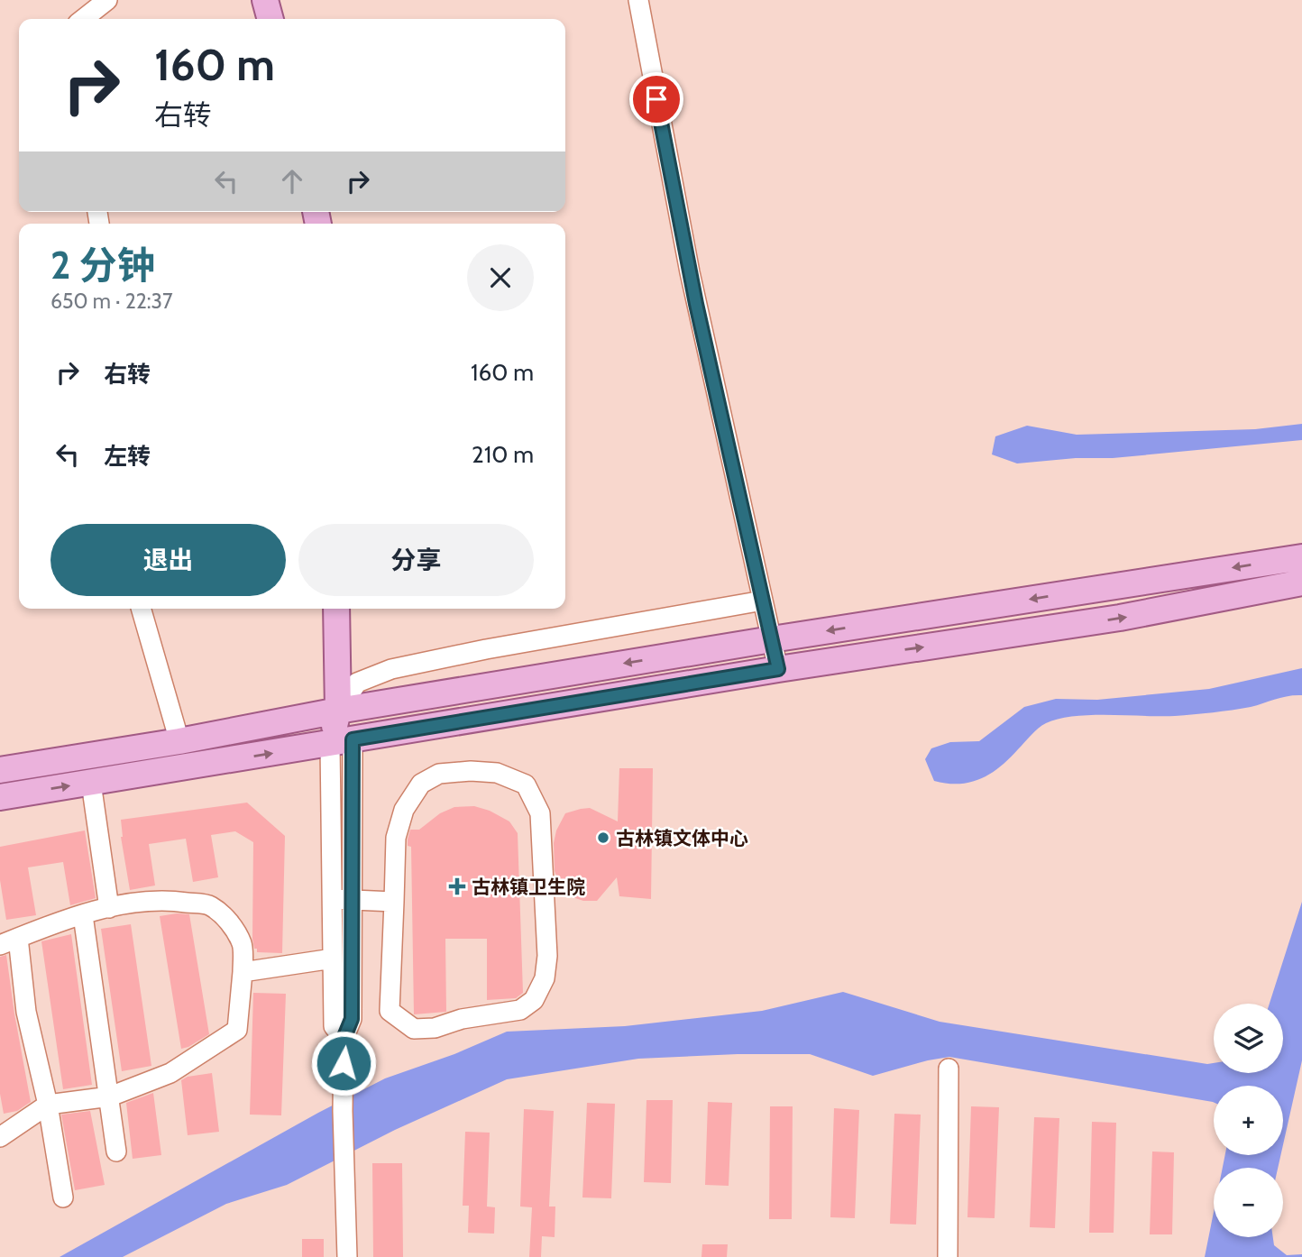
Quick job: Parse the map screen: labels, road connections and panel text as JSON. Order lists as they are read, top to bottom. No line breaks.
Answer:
{"places":{"other":["古林镇文体中心"],"health":["古林镇卫生院"]},"page":{"turn":["160 m","右转"],"heading":["2 分钟","650 m · 22:37"],"list":[{"name":"右转","value":"160 m"},{"name":"左转","value":"210 m"}],"buttons":["退出","分享"],"map_buttons":["+","−"]}}
